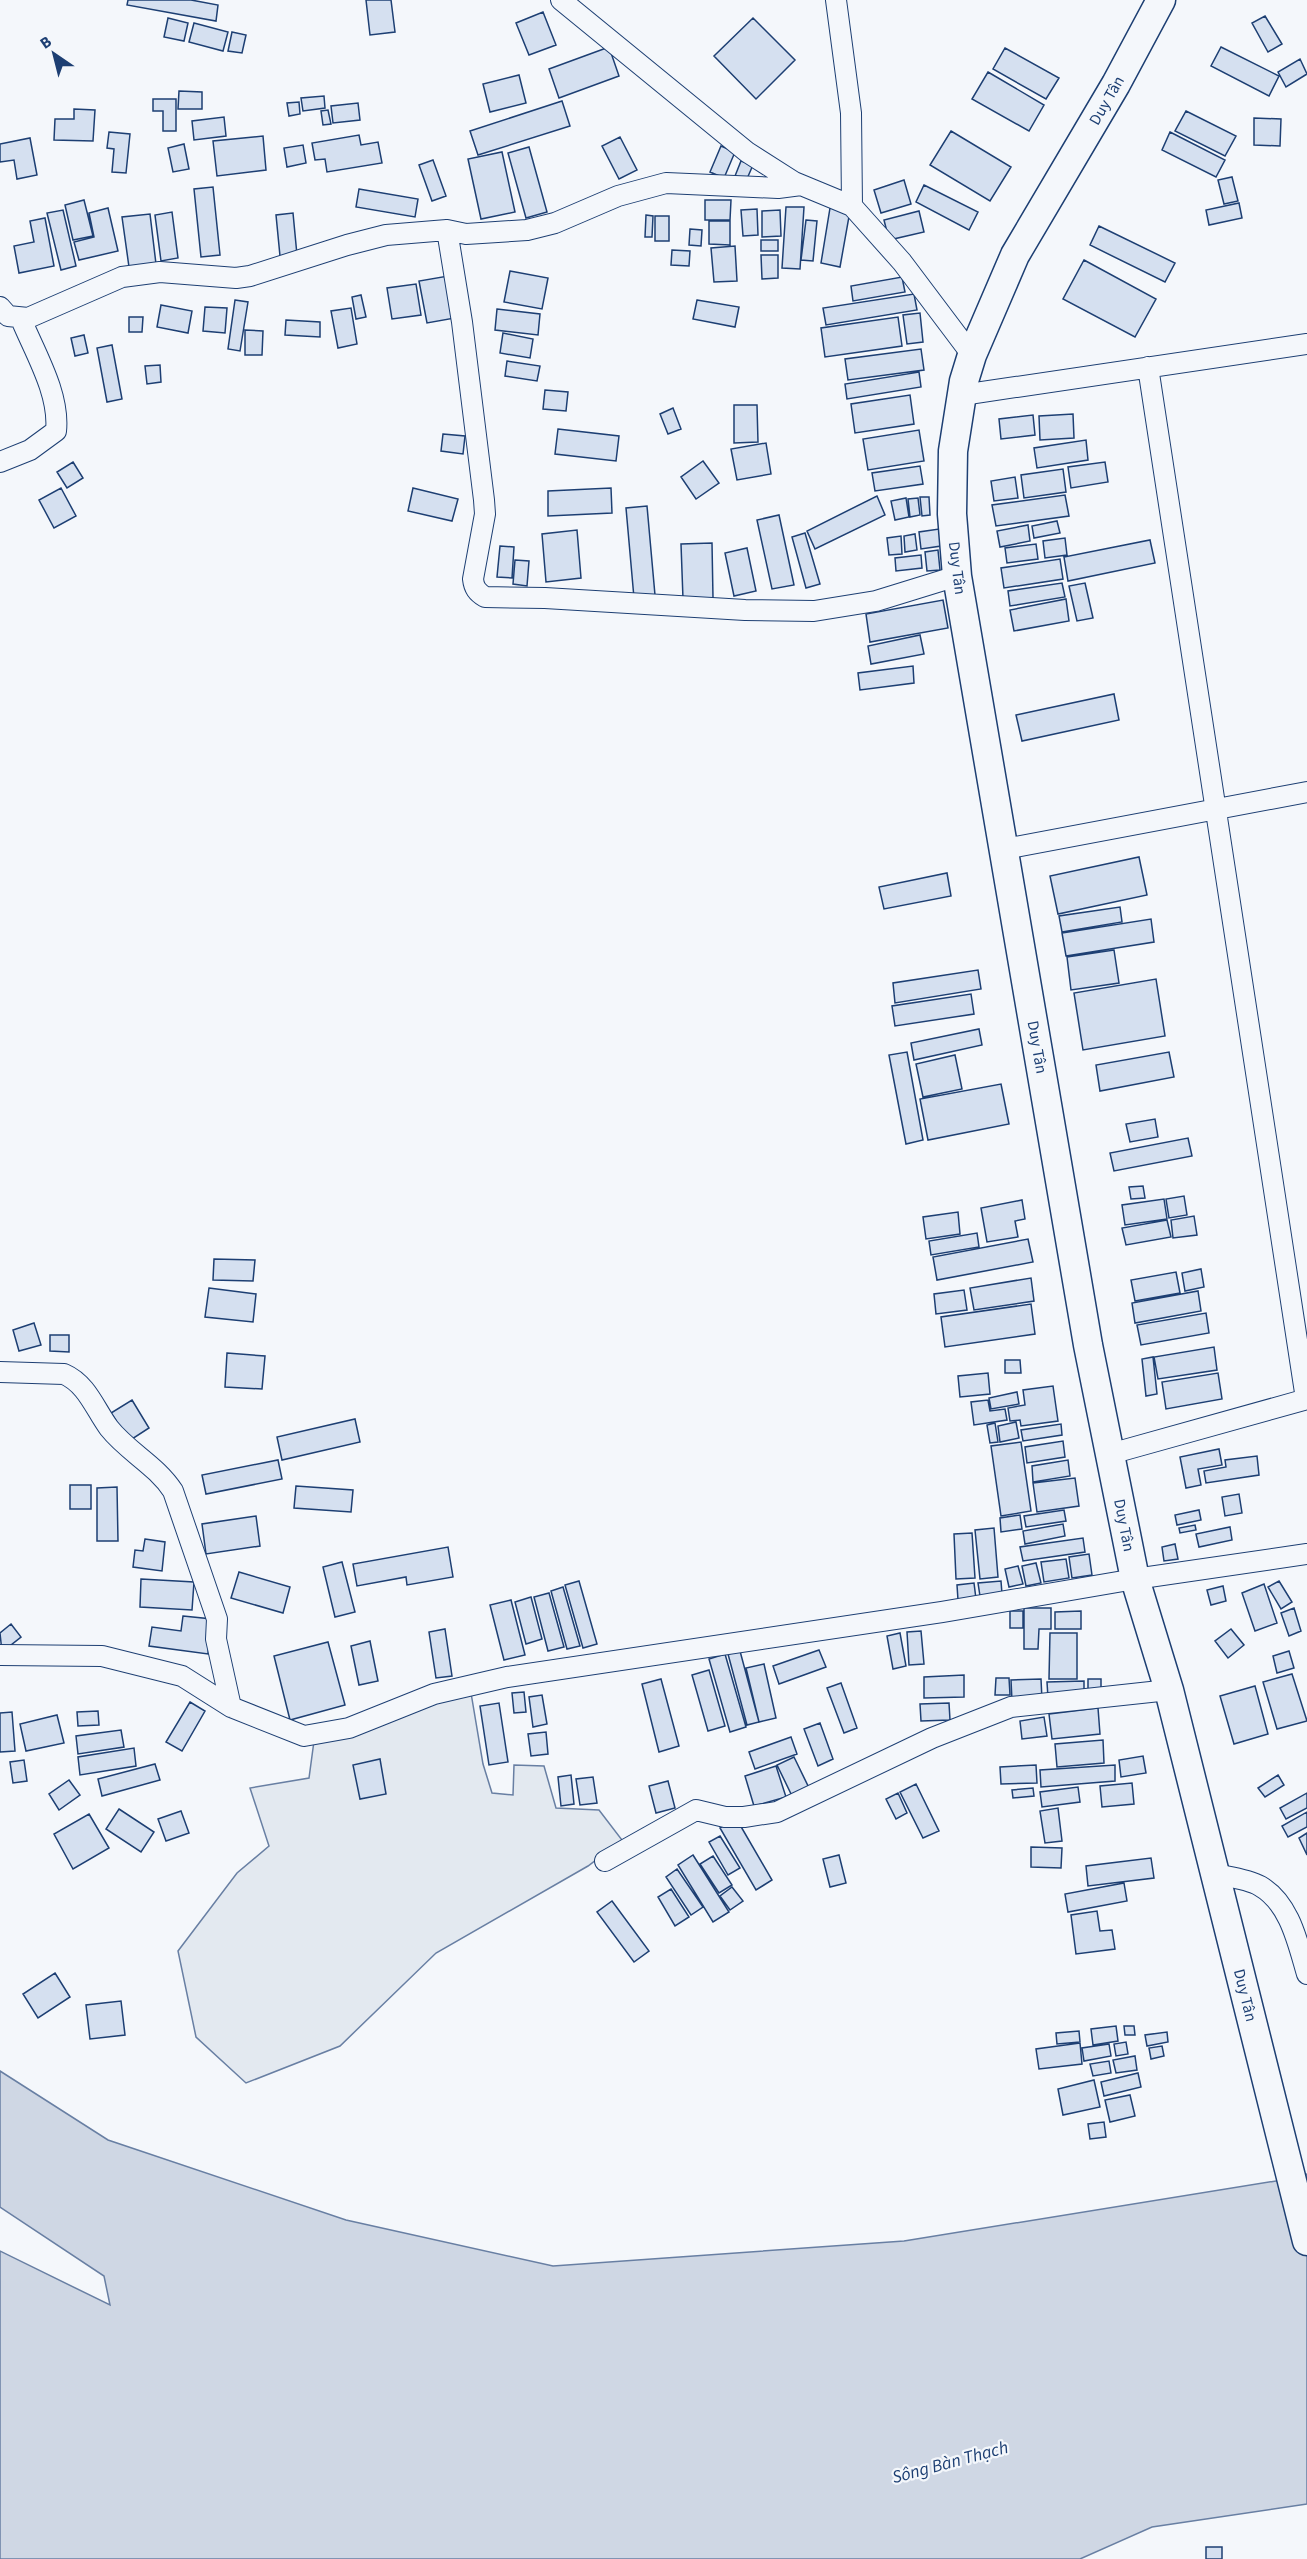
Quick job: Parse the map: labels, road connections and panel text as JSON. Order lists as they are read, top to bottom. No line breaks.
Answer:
{"streets":{"street":["Duy Tân"]},"water":["Sông Bàn Thạch"],"north":"top left"}
